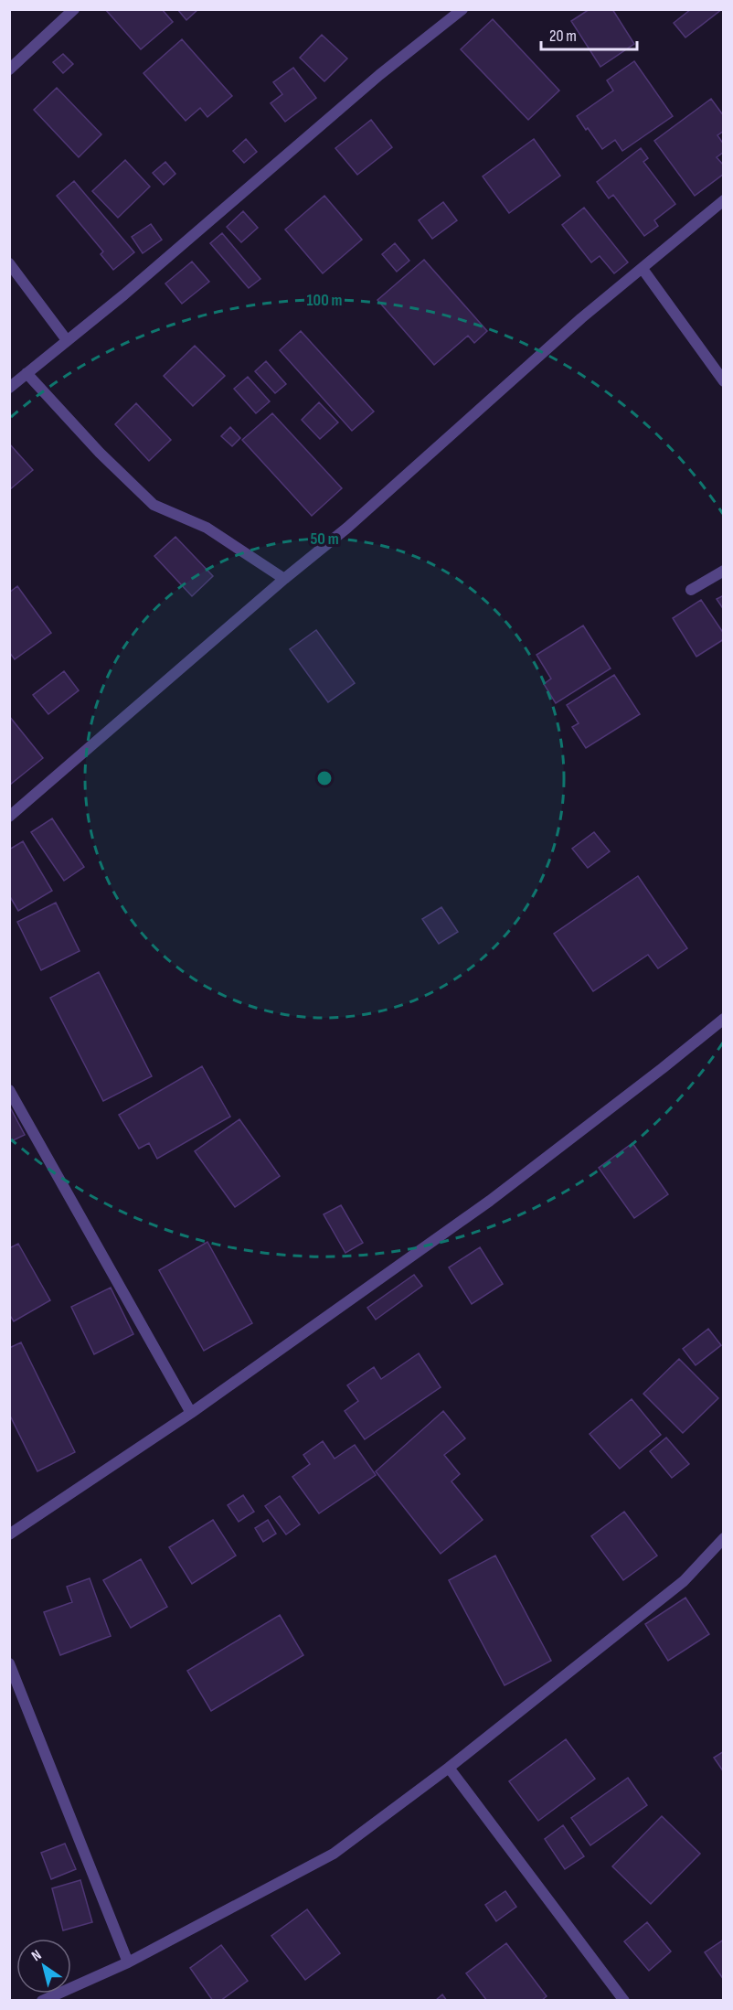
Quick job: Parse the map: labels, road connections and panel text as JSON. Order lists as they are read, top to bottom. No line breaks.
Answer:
{"scale_bar":"20 m","north":"top left","rings":["100 m","50 m"]}
